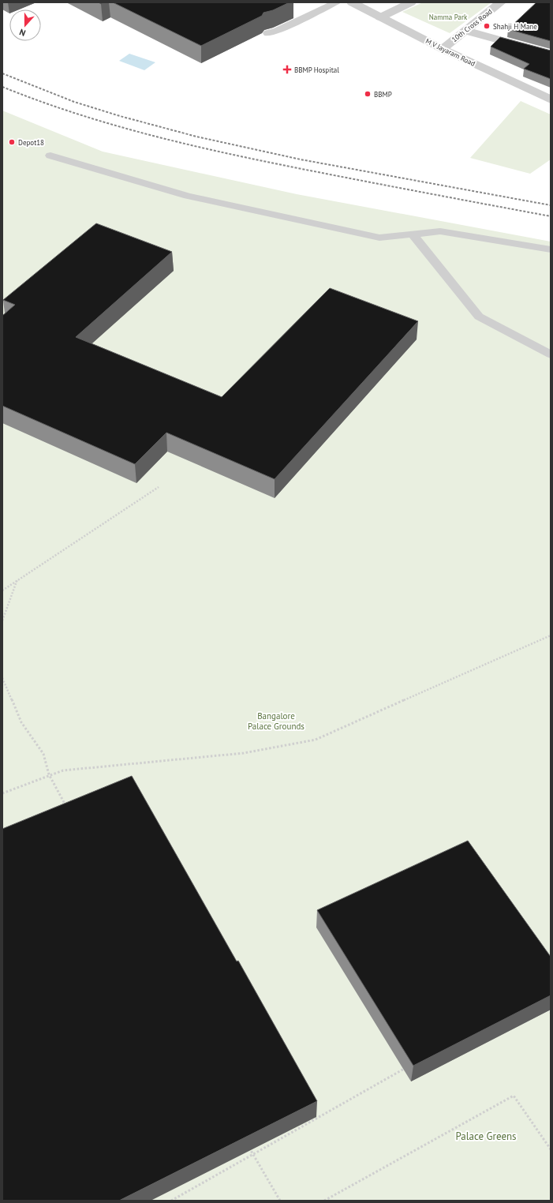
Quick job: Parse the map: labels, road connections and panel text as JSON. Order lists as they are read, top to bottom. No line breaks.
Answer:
{"streets":{"street":["10th Cross Road","M V Jayaram Road"]},"crossings":[["10th Cross Road","M V Jayaram Road"]],"parks":["Namma Park","Bangalore Palace Grounds","Palace Greens"],"places":{"other":["Shahji H Mane","BBMP","Depot18"],"health":["BBMP Hospital"]},"north":"bottom"}
